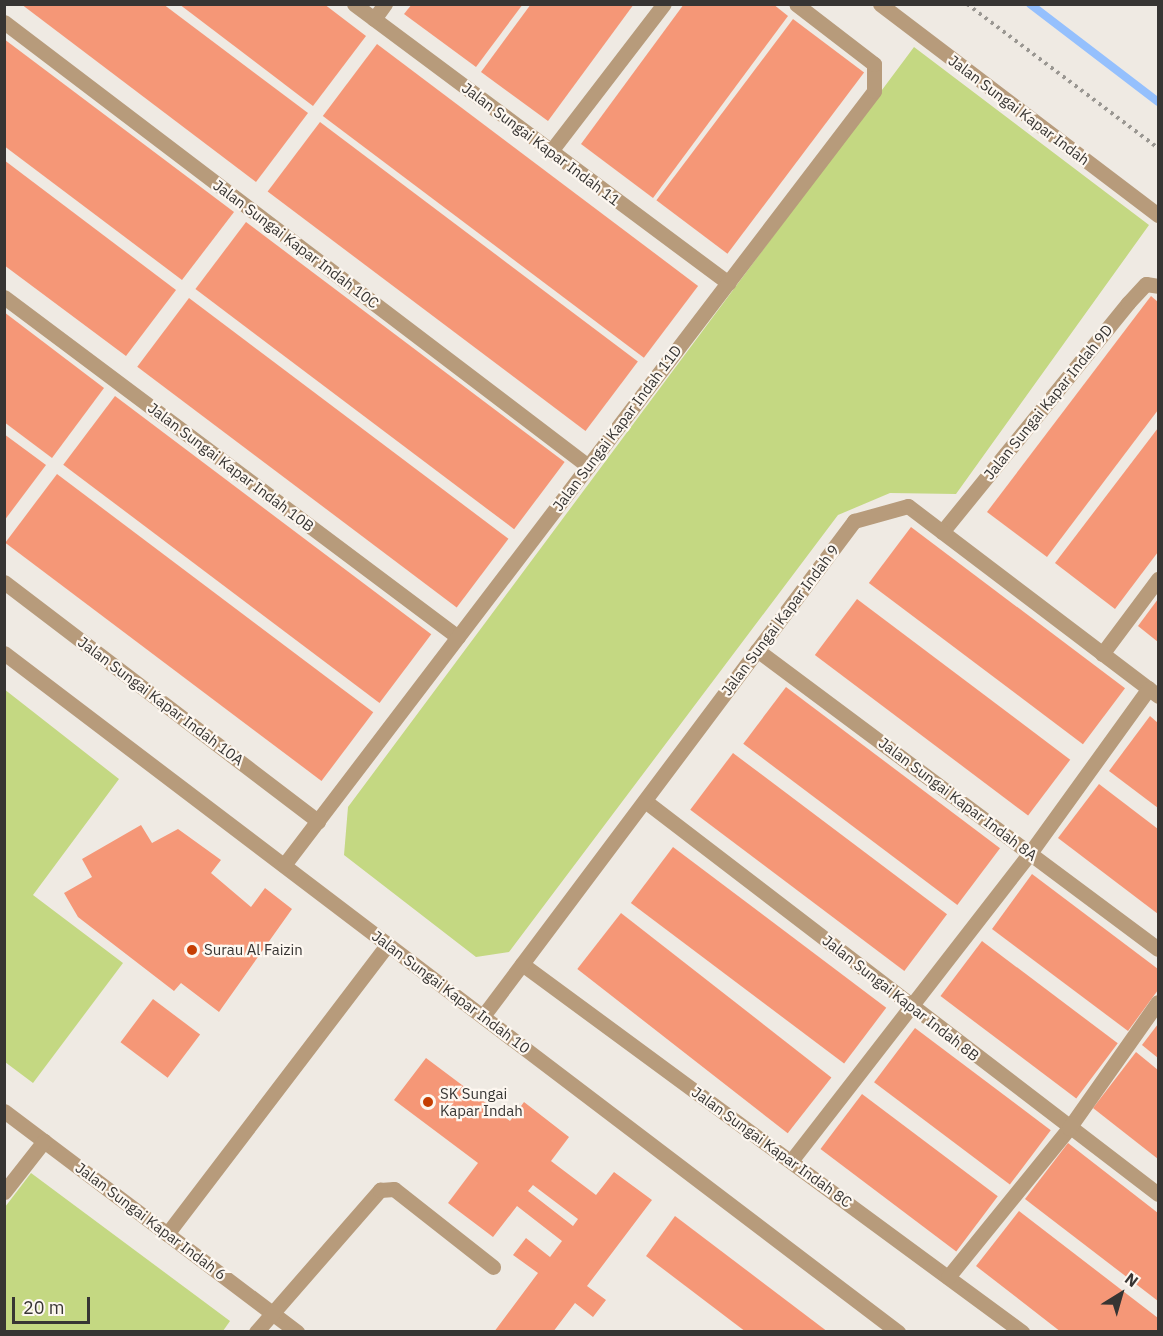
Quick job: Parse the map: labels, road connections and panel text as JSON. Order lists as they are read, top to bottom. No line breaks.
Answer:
{"streets":{"street":["Jalan Sungai Kapar Indah","Jalan Sungai Kapar Indah 11","Jalan Sungai Kapar Indah 10C","Jalan Sungai Kapar Indah 9D","Jalan Sungai Kapar Indah 11D","Jalan Sungai Kapar Indah 10B","Jalan Sungai Kapar Indah 9","Jalan Sungai Kapar Indah 10A","Jalan Sungai Kapar Indah 8A","Jalan Sungai Kapar Indah 10","Jalan Sungai Kapar Indah 8B","Jalan Sungai Kapar Indah 8C","Jalan Sungai Kapar Indah 6"]},"crossings":[["Jalan Sungai Kapar Indah 11","Jalan Sungai Kapar Indah 11D"],["Jalan Sungai Kapar Indah 10C","Jalan Sungai Kapar Indah 11D"],["Jalan Sungai Kapar Indah 9D","Jalan Sungai Kapar Indah 9"],["Jalan Sungai Kapar Indah 11D","Jalan Sungai Kapar Indah 10B"],["Jalan Sungai Kapar Indah 11D","Jalan Sungai Kapar Indah 10A"],["Jalan Sungai Kapar Indah 11D","Jalan Sungai Kapar Indah 10"],["Jalan Sungai Kapar Indah 9","Jalan Sungai Kapar Indah 8A"],["Jalan Sungai Kapar Indah 9","Jalan Sungai Kapar Indah 10"],["Jalan Sungai Kapar Indah 9","Jalan Sungai Kapar Indah 8B"],["Jalan Sungai Kapar Indah 9","Jalan Sungai Kapar Indah 8C"]],"places":["Surau Al Faizin","SK Sungai Kapar Indah"],"scale_bar":"20 m","north":"top right"}
